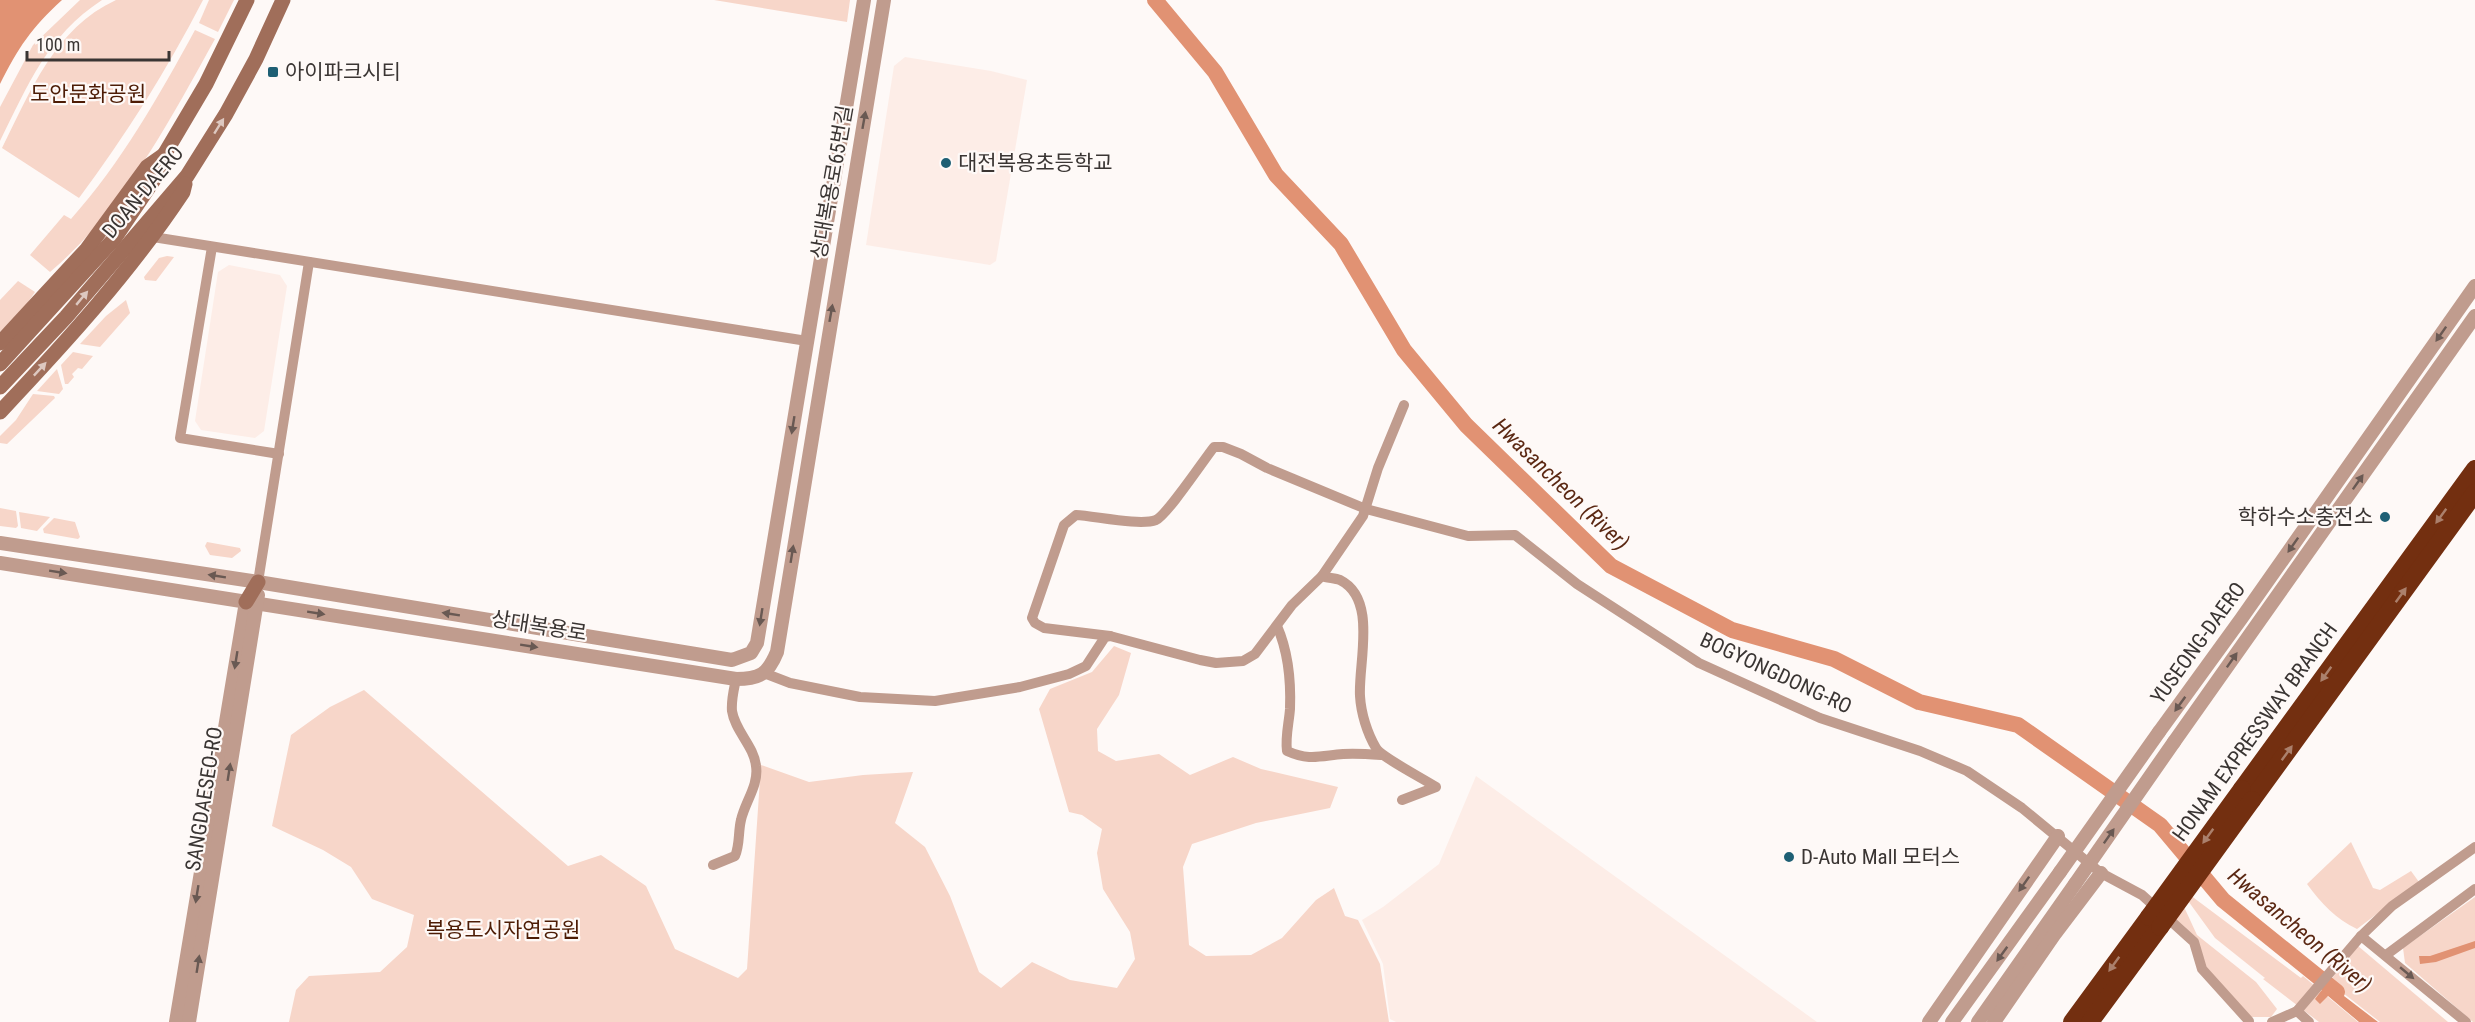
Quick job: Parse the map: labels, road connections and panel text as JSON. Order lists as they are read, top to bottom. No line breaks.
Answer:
{"streets":{"highway":["HONAM EXPRESSWAY BRANCH"],"main road":["DOAN-DAERO"],"street":["상대복용로65번길","상대복용로","YUSEONG-DAERO","BOGYONGDONG-RO","SANGDAESEO-RO"]},"crossings":[["상대복용로65번길","상대복용로"],["상대복용로","SANGDAESEO-RO"]],"water":["Hwasancheon (River)"],"parks":["도안문화공원","복용도시자연공원"],"places":{"transit":["아이파크시티"],"other":["대전복용초등학교","학하수소충전소","D-Auto Mall 모터스"]},"scale_bar":"100 m"}
